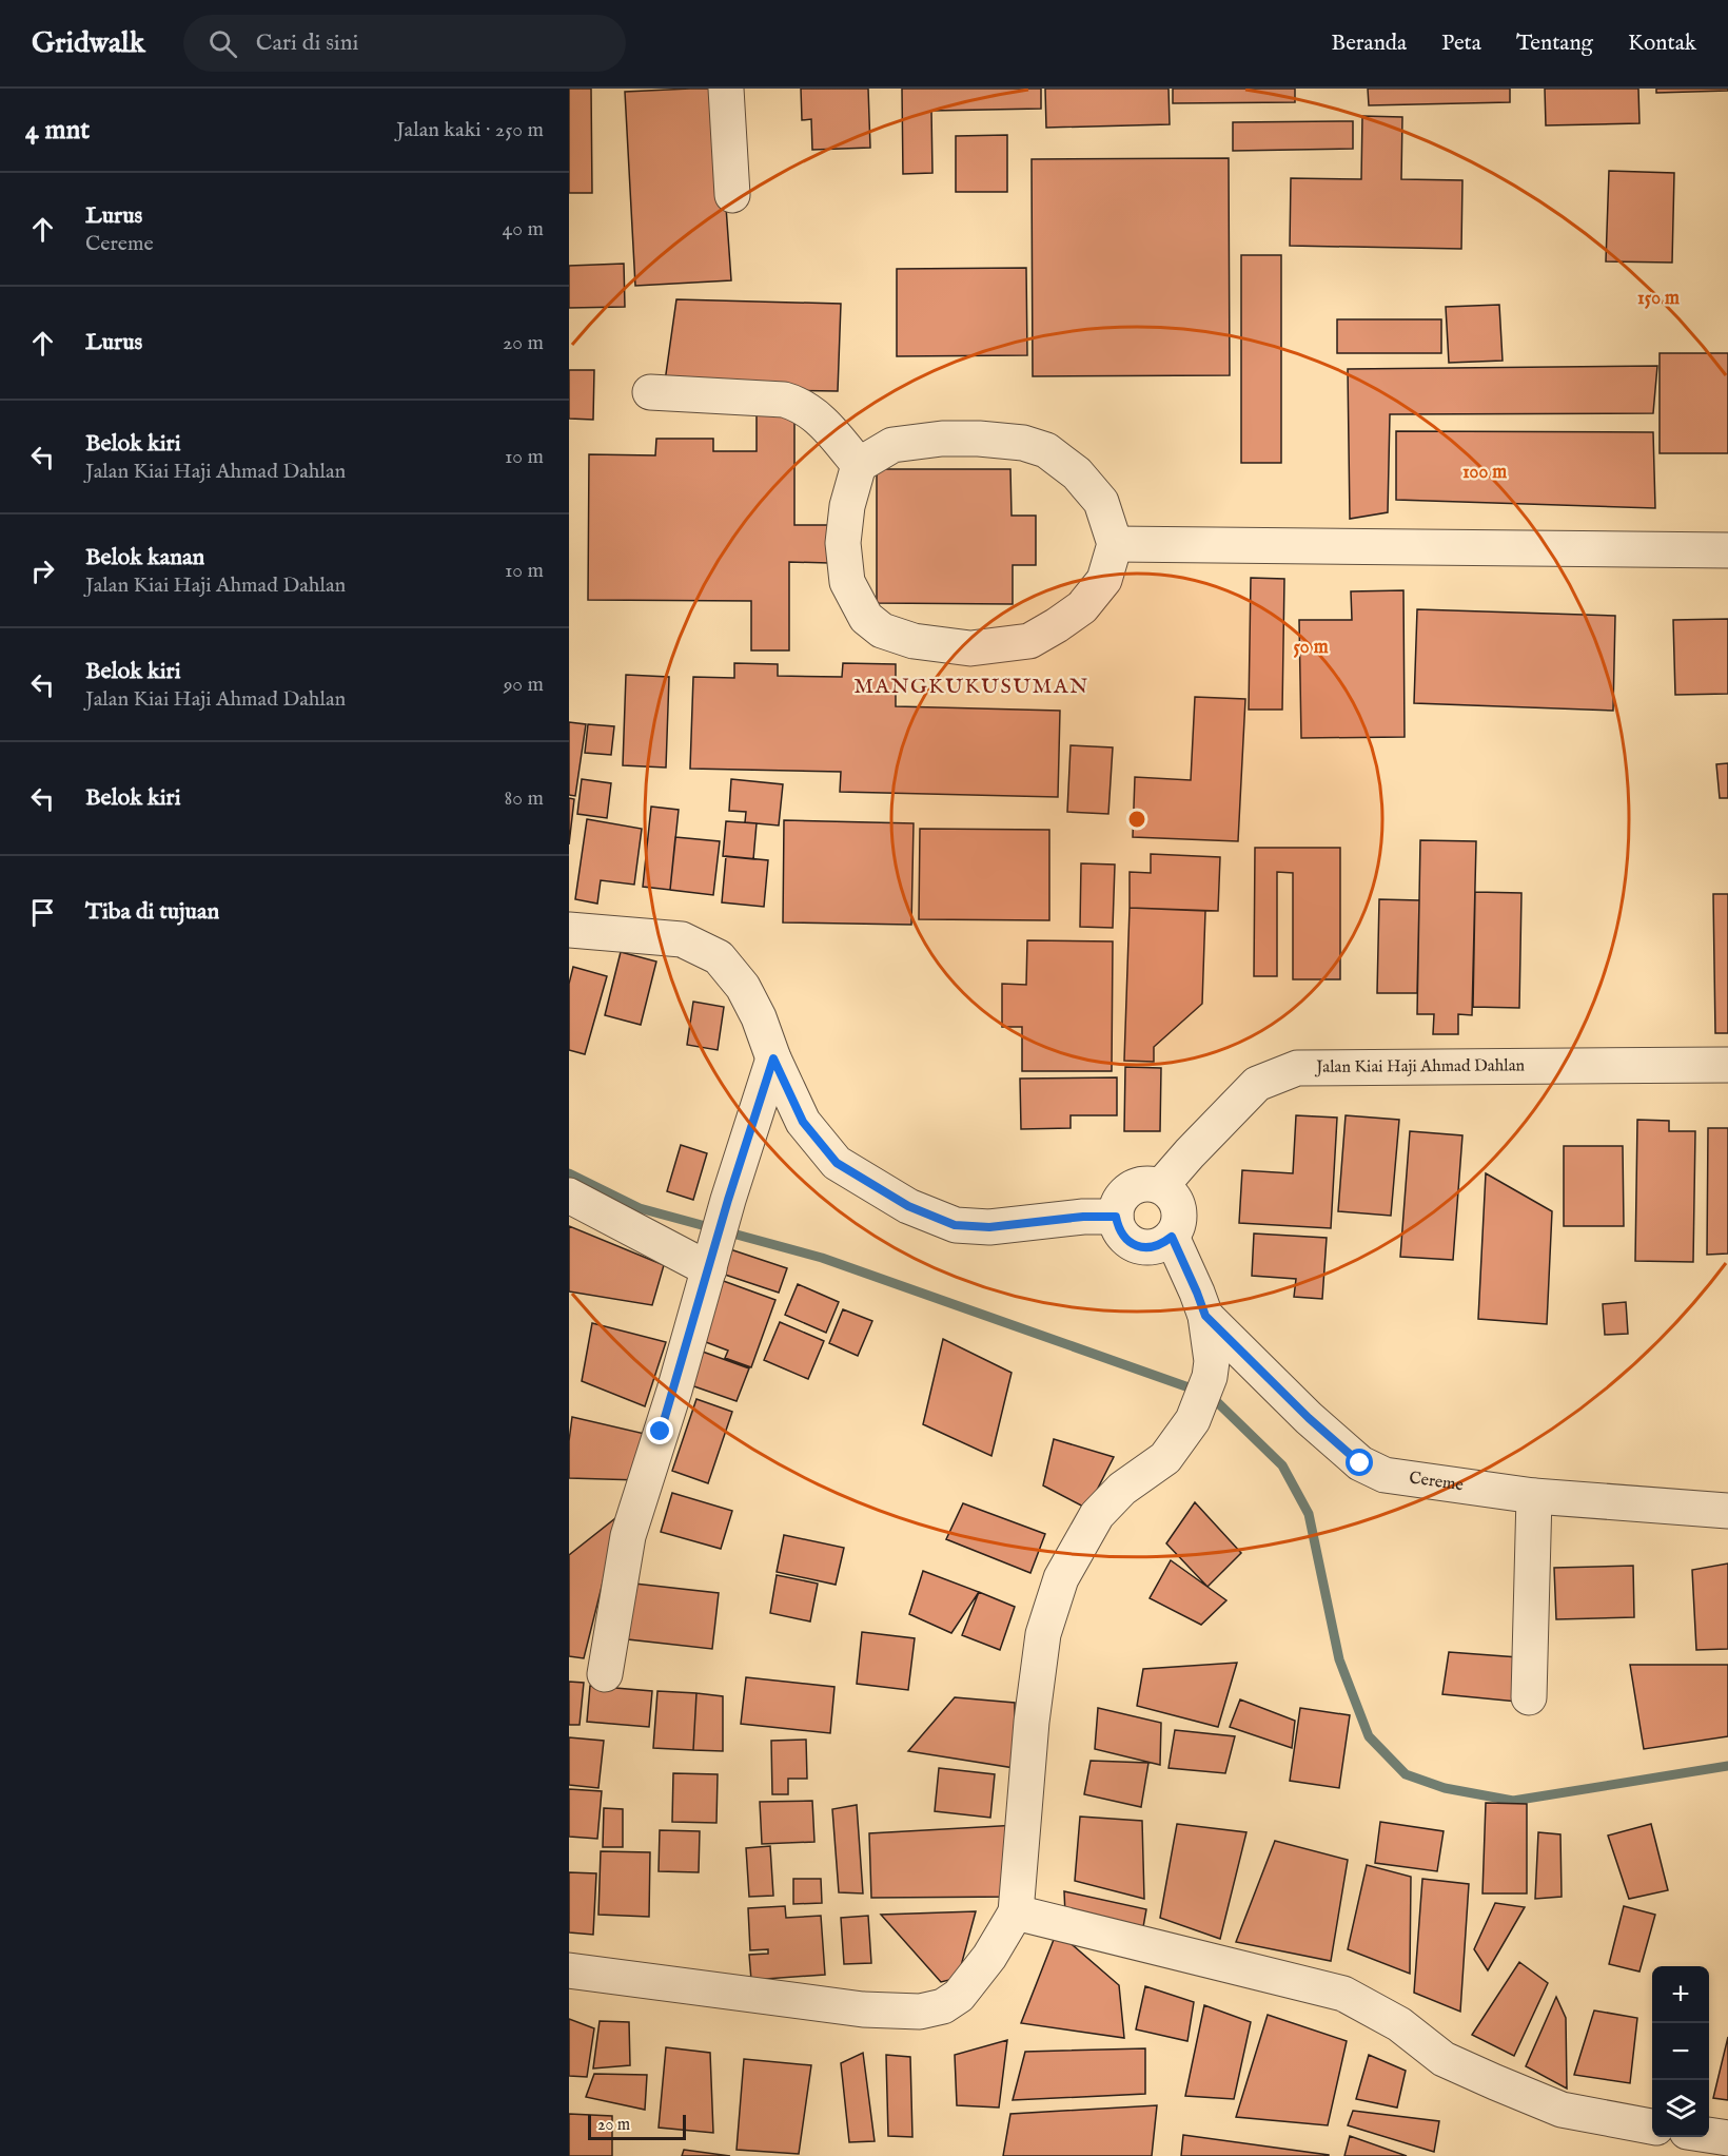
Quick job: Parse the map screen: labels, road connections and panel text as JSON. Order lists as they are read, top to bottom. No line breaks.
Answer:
{"streets":{"street":["Jalan Kiai Haji Ahmad Dahlan","Cereme"]},"districts":["MANGKUKUSUMAN"],"scale_bar":"20 m","page":{"header":"Gridwalk","search":"Cari di sini","nav":["Beranda","Peta","Tentang","Kontak"],"heading":["4 mnt","Jalan kaki · 250 m"],"list":[["Lurus","Cereme","40 m"],["Lurus","20 m"],["Belok kiri","Jalan Kiai Haji Ahmad Dahlan","10 m"],["Belok kanan","Jalan Kiai Haji Ahmad Dahlan","10 m"],["Belok kiri","Jalan Kiai Haji Ahmad Dahlan","90 m"],["Belok kiri","80 m"],"Tiba di tujuan"],"map_buttons":["+","−"],"scale":"20 m"},"rings":["150 m","100 m","50 m"]}
